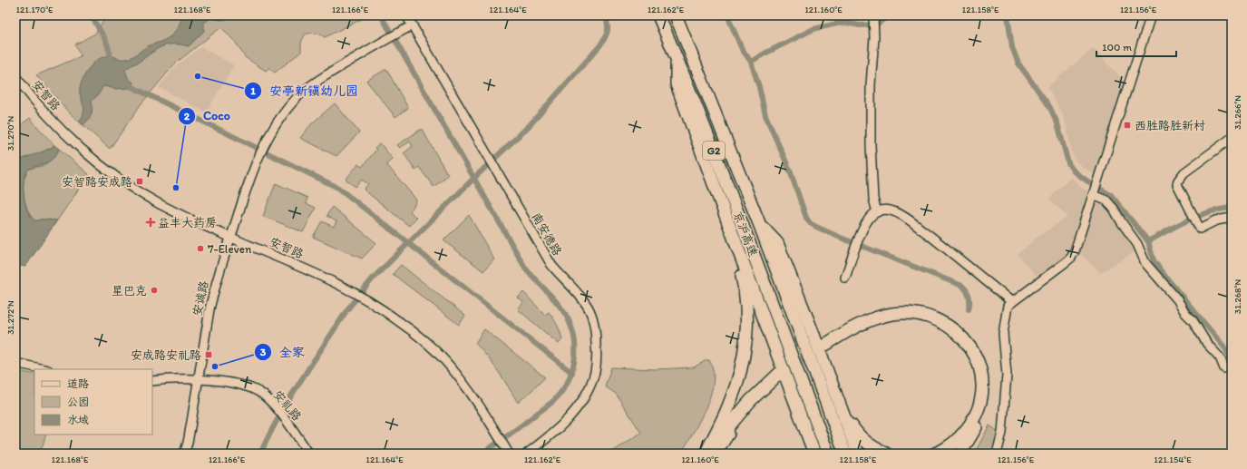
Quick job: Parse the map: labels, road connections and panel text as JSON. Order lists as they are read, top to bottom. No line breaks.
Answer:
{"streets":{"highway":["G2","京沪高速"],"street":["安智路","南安德路","安诚路","安礼路"]},"crossings":[["安智路","安诚路"],["南安德路","安诚路"],["安诚路","安礼路"]],"places":{"other":["安亭新镇幼儿园","Coco","7-Eleven","星巴克","全家"],"transit":["西胜路胜新村","安智路安成路","安成路安礼路"],"health":["益丰大药房"]},"legend":["道路","公园","水域"],"scale_bar":"100 m","coordinates":["121.170°E","121.168°E","121.166°E","121.164°E","121.162°E","121.160°E","121.158°E","121.156°E","31.266°N","31.270°N","31.268°N","31.272°N","121.154°E"]}
